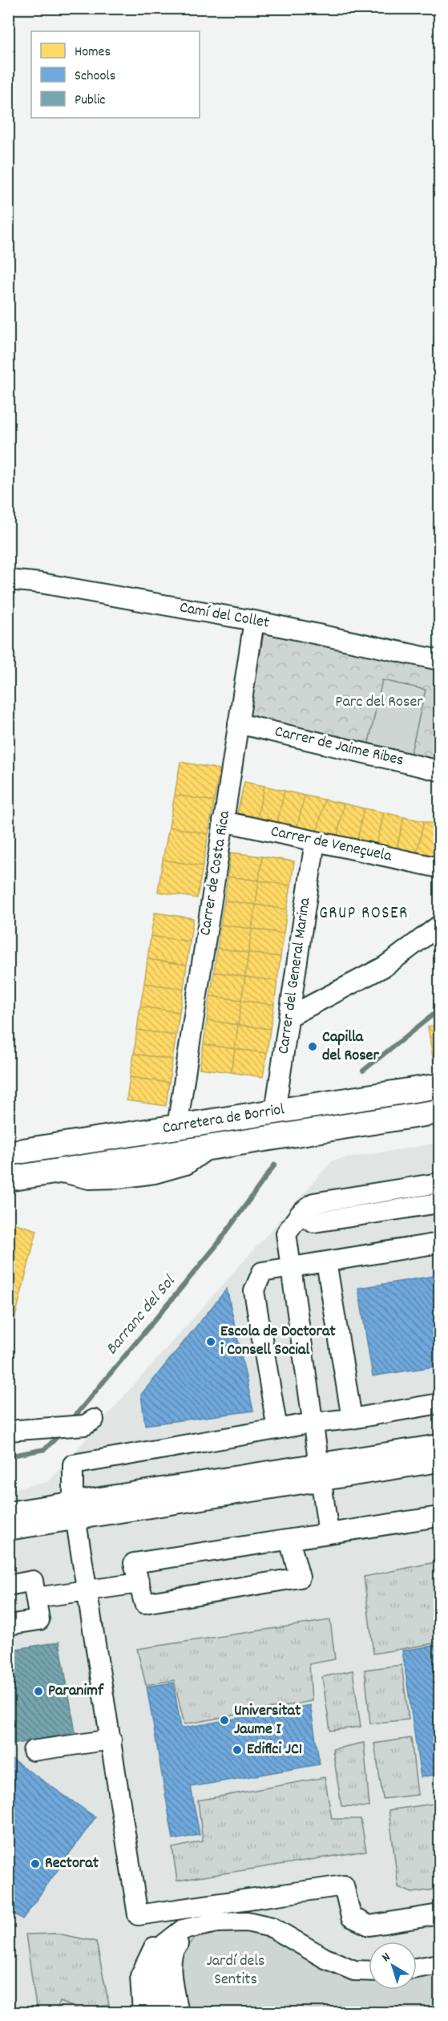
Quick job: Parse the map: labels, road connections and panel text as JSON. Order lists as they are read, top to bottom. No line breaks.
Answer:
{"streets":{"main road":["Carretera de Borriol"],"street":["Camí del Collet","Carrer de Jaime Ribes","Carrer de Veneçuela","Carrer de Costa Rica","Carrer del General Marina"]},"crossings":[["Camí del Collet","Carrer de Costa Rica"],["Carrer de Jaime Ribes","Carrer de Costa Rica"],["Carrer de Veneçuela","Carrer de Costa Rica"],["Carrer de Veneçuela","Carrer del General Marina"],["Carrer de Costa Rica","Carretera de Borriol"],["Carrer del General Marina","Carretera de Borriol"]],"districts":["GRUP ROSER"],"water":["Barranc del Sol"],"parks":["Parc del Roser","Jardí dels Sentits"],"places":["Capilla del Roser","Escola de Doctorat i Consell Social","Paranimf","Universitat Jaume I","Edifici JC1","Rectorat"],"legend":["Homes","Schools","Public"],"north":"top left"}
